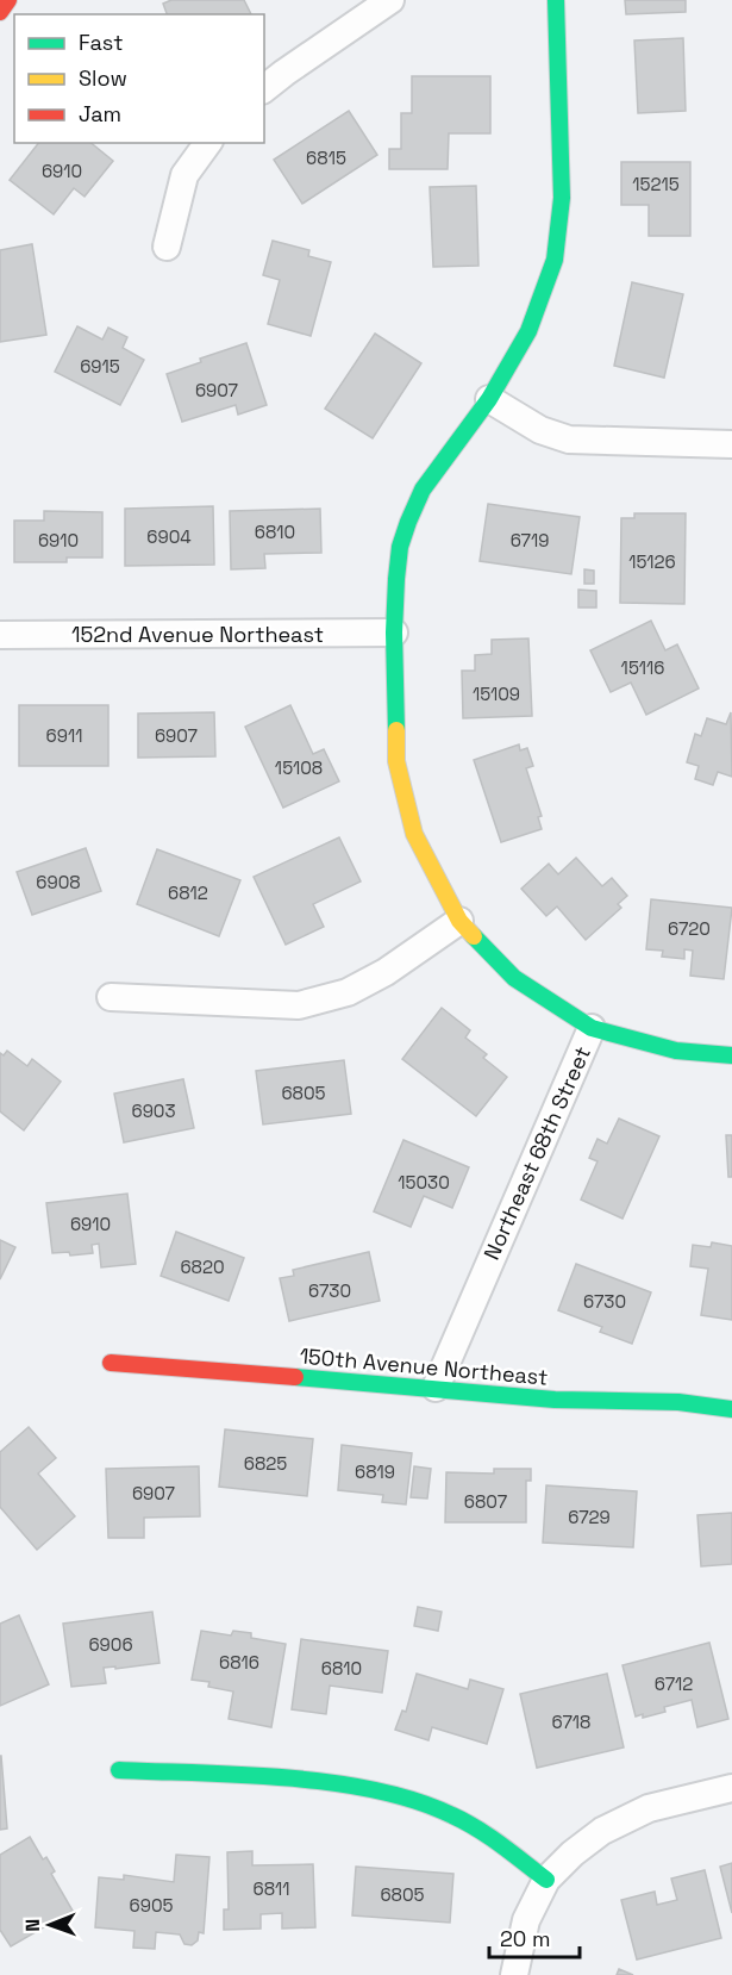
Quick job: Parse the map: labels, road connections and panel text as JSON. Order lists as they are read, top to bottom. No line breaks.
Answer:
{"streets":{"street":["152nd Avenue Northeast","Northeast 68th Street","150th Avenue Northeast"]},"crossings":[["152nd Avenue Northeast","Northeast 68th Street"],["Northeast 68th Street","150th Avenue Northeast"]],"house_numbers":["6815","6910","15215","6915","6907","6810","6904","6910","6719","15126","15116","15109","6911","6907","15108","6908","6812","6720","6805","6903","15030","6910","6820","6730","6730","6825","6819","6907","6807","6729","6906","6816","6810","6712","6718","6811","6805","6905"],"legend":["Fast","Slow","Jam"],"scale_bar":"20 m","north":"left"}
